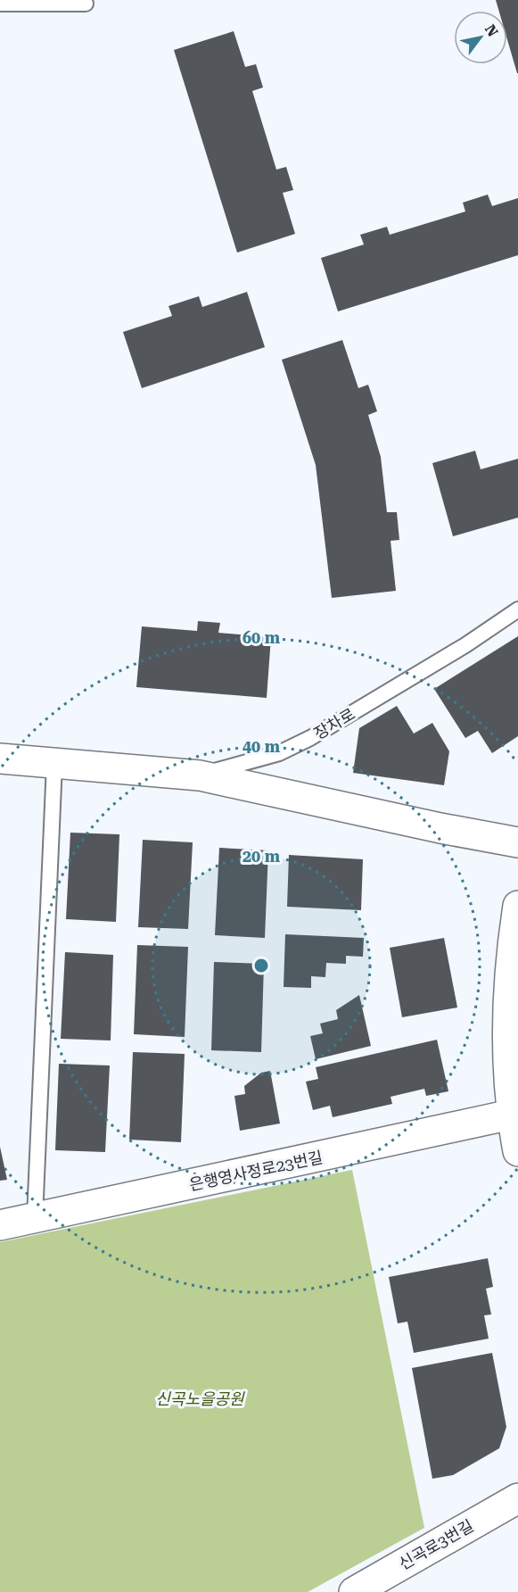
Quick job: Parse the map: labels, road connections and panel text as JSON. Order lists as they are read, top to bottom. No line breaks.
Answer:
{"streets":{"street":["장차로","은행영사정로23번길","신곡로3번길"]},"parks":["신곡노을공원"],"north":"top right","rings":["60 m","40 m","20 m"]}
